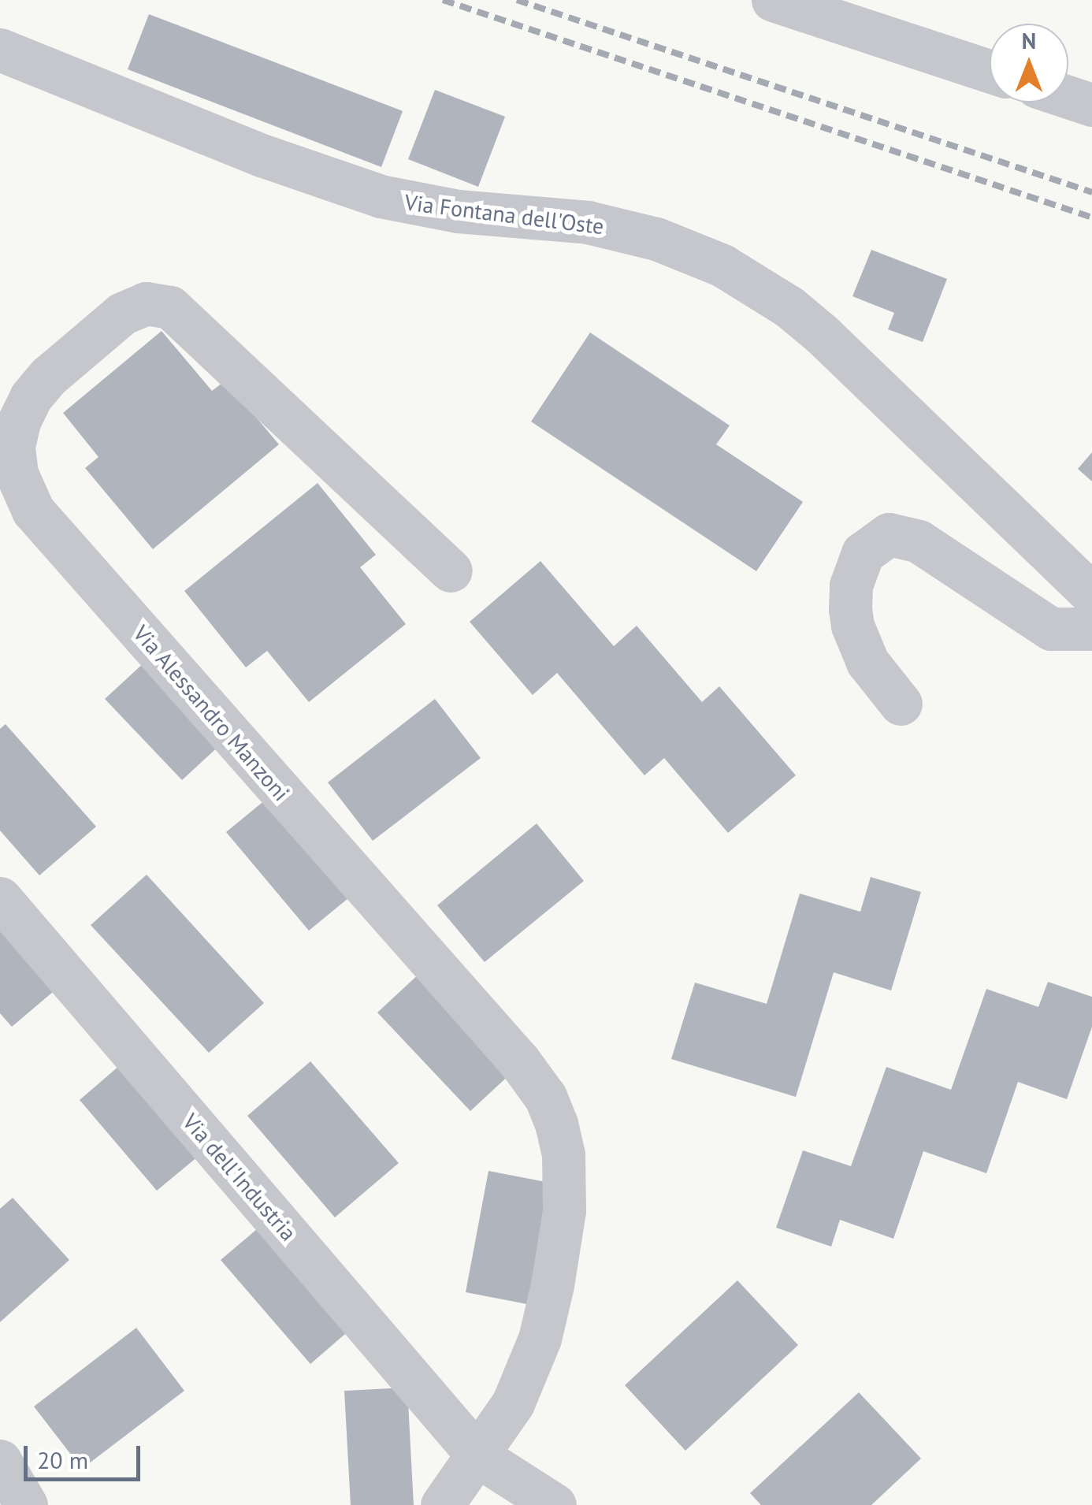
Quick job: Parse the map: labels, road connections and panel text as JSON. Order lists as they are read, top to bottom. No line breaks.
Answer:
{"streets":{"street":["Via Fontana dell'Oste","Via Alessandro Manzoni","Via dell'Industria"]},"crossings":[["Via Alessandro Manzoni","Via dell'Industria"]],"scale_bar":"20 m","north":"top"}
